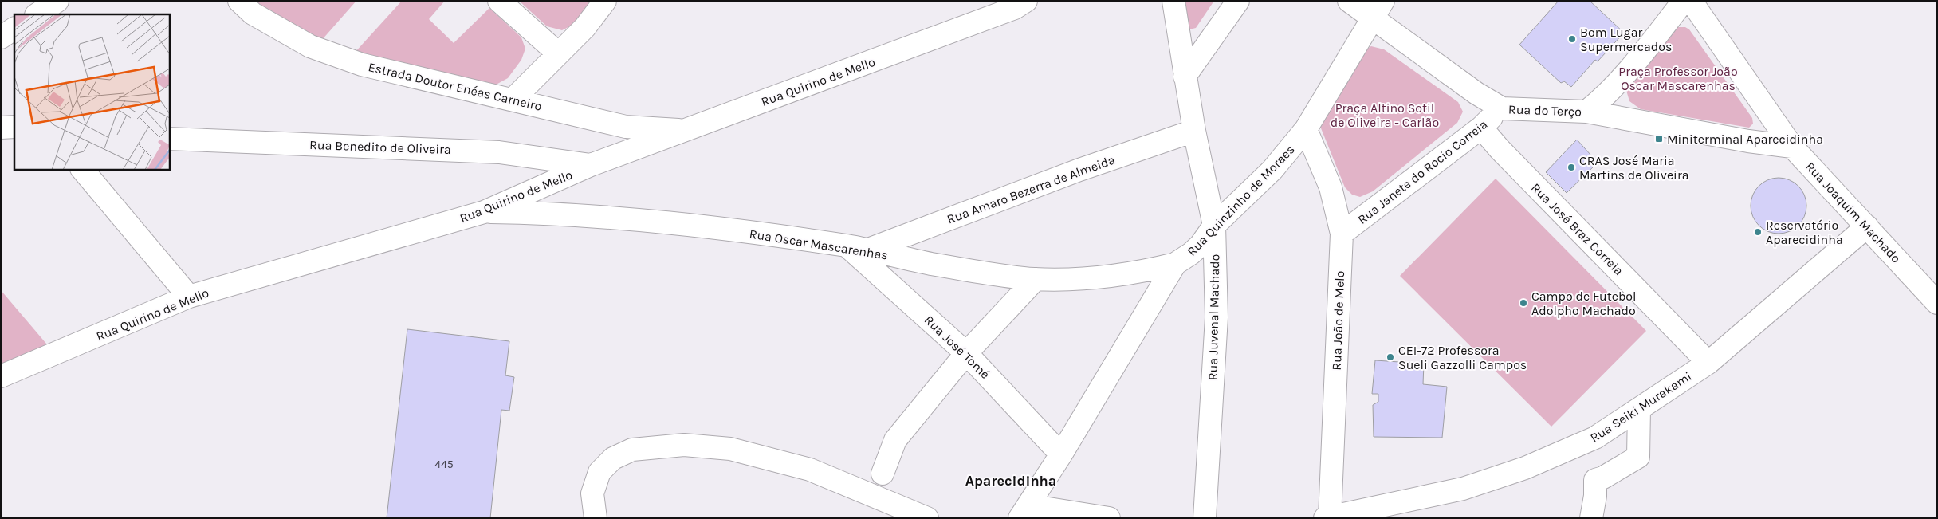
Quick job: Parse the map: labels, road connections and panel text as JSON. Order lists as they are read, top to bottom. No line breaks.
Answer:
{"streets":{"street":["Rua Quirino de Mello","Estrada Doutor Enéas Carneiro","Rua do Terço","Rua Benedito de Oliveira","Rua Janete do Rocio Correia","Rua Amaro Bezerra de Almeida","Rua Quinzinho de Moraes","Rua Joaquim Machado","Rua José Braz Correia","Rua Oscar Mascarenhas","Rua Juvenal Machado","Rua João de Melo","Rua José Tomé","Rua Seiki Murakami"]},"crossings":[["Rua Quirino de Mello","Estrada Doutor Enéas Carneiro"],["Rua Quirino de Mello","Rua Benedito de Oliveira"],["Rua Quirino de Mello","Rua Oscar Mascarenhas"],["Rua do Terço","Rua Janete do Rocio Correia"],["Rua do Terço","Rua Quinzinho de Moraes"],["Rua do Terço","Rua Joaquim Machado"],["Rua Janete do Rocio Correia","Rua José Braz Correia"],["Rua Janete do Rocio Correia","Rua João de Melo"],["Rua Amaro Bezerra de Almeida","Rua Oscar Mascarenhas"],["Rua Amaro Bezerra de Almeida","Rua Juvenal Machado"],["Rua Quinzinho de Moraes","Rua Oscar Mascarenhas"],["Rua Quinzinho de Moraes","Rua Juvenal Machado"],["Rua Quinzinho de Moraes","Rua João de Melo"],["Rua Quinzinho de Moraes","Rua José Tomé"],["Rua Joaquim Machado","Rua Seiki Murakami"],["Rua José Braz Correia","Rua Seiki Murakami"],["Rua Oscar Mascarenhas","Rua José Tomé"],["Rua João de Melo","Rua Seiki Murakami"]],"districts":["Aparecidinha"],"parks":["Praça Professor João Oscar Mascarenhas","Praça Altino Sotil de Oliveira - Carlão"],"places":{"other":["Bom Lugar Supermercados","CRAS José Maria Martins de Oliveira","Reservatório Aparecidinha","Campo de Futebol Adolpho Machado","CEI-72 Professora Sueli Gazzolli Campos"],"transit":["Miniterminal Aparecidinha"]},"house_numbers":["445"]}
